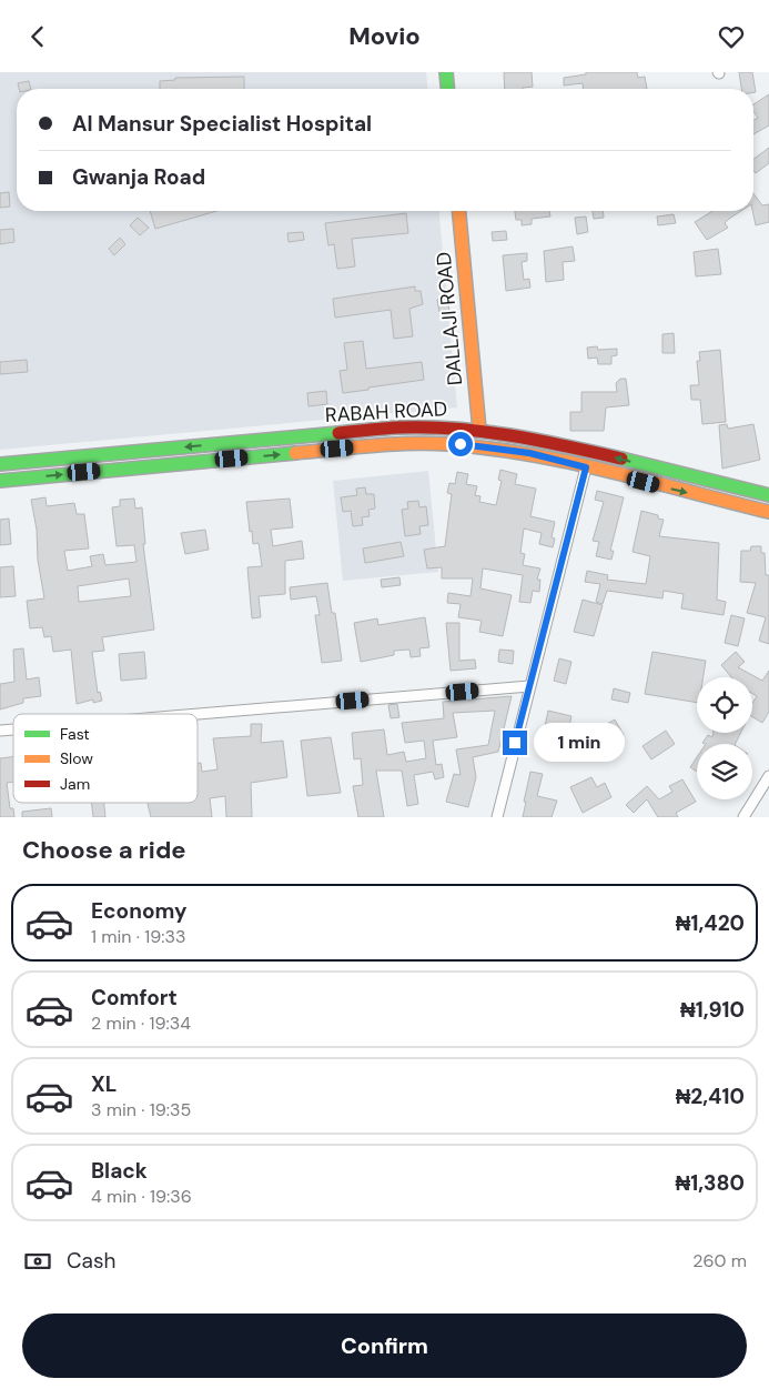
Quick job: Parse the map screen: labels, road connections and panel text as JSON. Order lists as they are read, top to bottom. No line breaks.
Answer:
{"streets":{"main road":["DALLAJI ROAD","RABAH ROAD"]},"crossings":[["DALLAJI ROAD","RABAH ROAD"]],"legend":["Fast","Slow","Jam"],"page":{"header":"Movio","banner":["Al Mansur Specialist Hospital","Gwanja Road"],"bubble":"1 min","heading":"Choose a ride","list":[{"name":"Economy","note":"1 min · 19:33","value":"₦1,420"},{"name":"Comfort","note":"2 min · 19:34","value":"₦1,910"},{"name":"XL","note":"3 min · 19:35","value":"₦2,410"},{"name":"Black","note":"4 min · 19:36","value":"₦1,380"}],"pay":["Cash","260 m"],"buttons":"Confirm"}}
